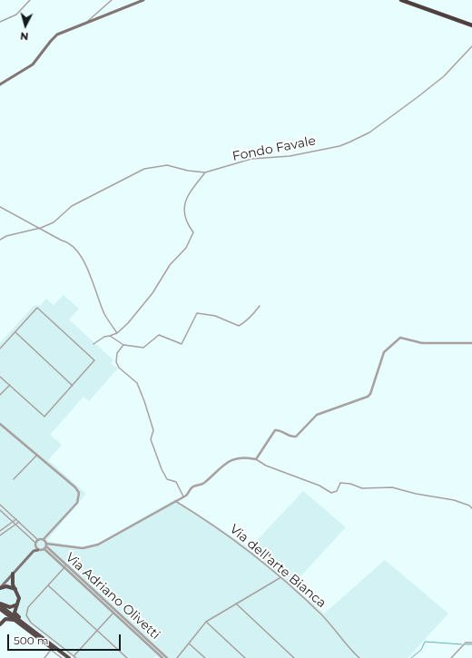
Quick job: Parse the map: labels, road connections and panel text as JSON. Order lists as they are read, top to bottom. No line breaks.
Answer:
{"streets":{"street":["Fondo Favale","Via dell'arte Bianca","Via Adriano Olivetti"]},"scale_bar":"500 m","north":"bottom"}
